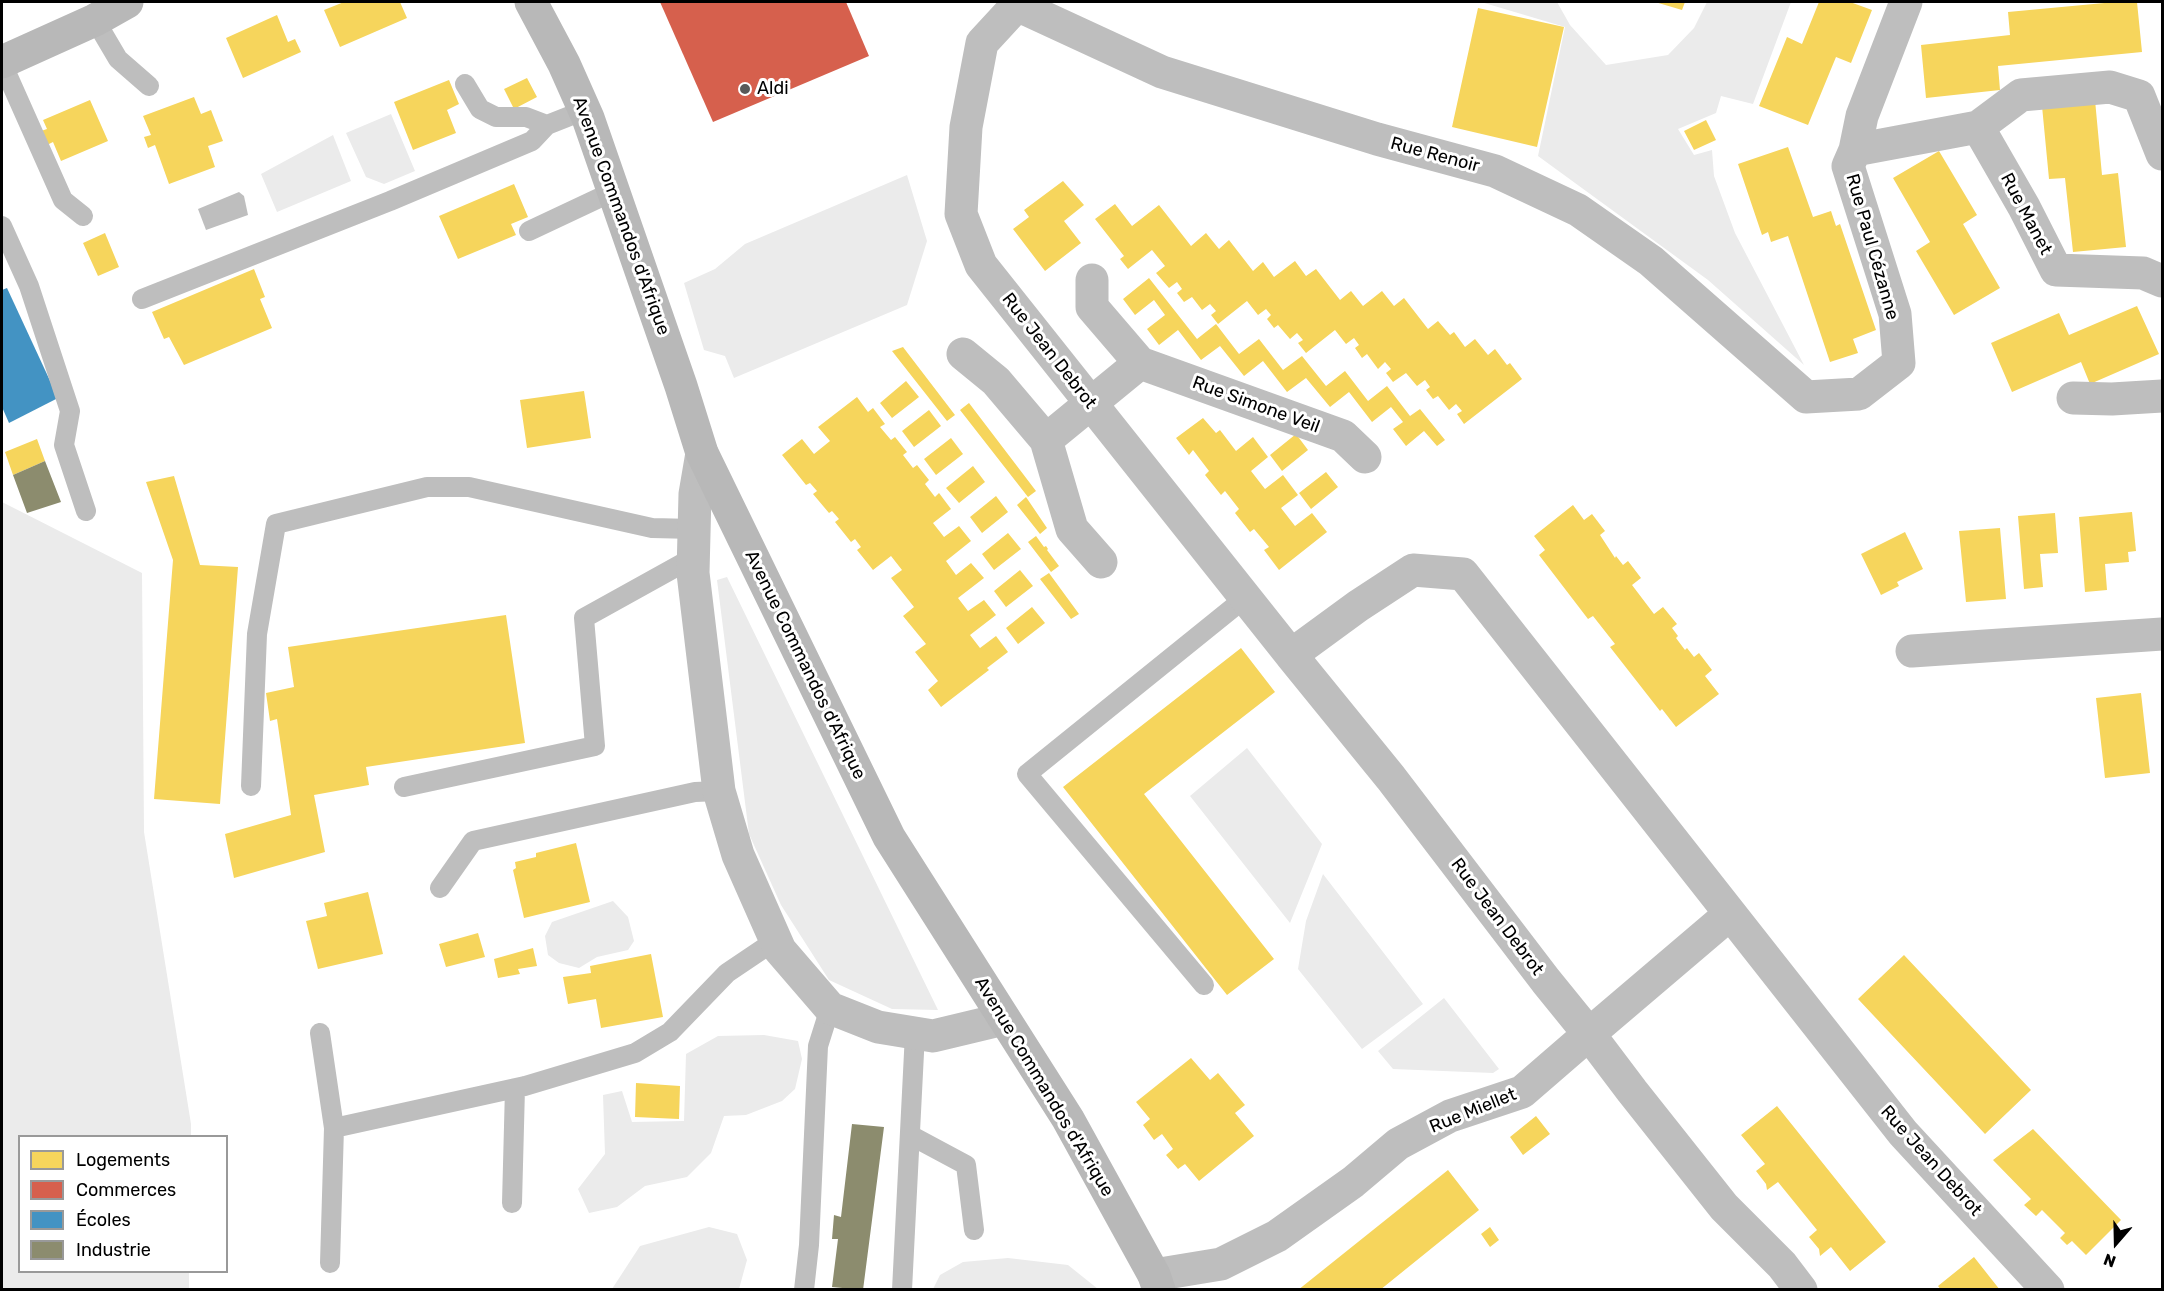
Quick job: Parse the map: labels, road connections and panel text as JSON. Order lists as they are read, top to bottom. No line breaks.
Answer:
{"streets":{"main road":["Avenue Commandos d'Afrique"],"street":["Rue Renoir","Rue Manet","Rue Paul Cézanne","Rue Jean Debrot","Rue Simone Veil","Rue Miellet"]},"crossings":[["Rue Renoir","Rue Paul Cézanne"],["Rue Renoir","Rue Jean Debrot"],["Avenue Commandos d'Afrique","Rue Miellet"],["Rue Jean Debrot","Rue Miellet"]],"places":["Aldi"],"legend":["Logements","Commerces","Écoles","Industrie"],"north":"bottom"}
